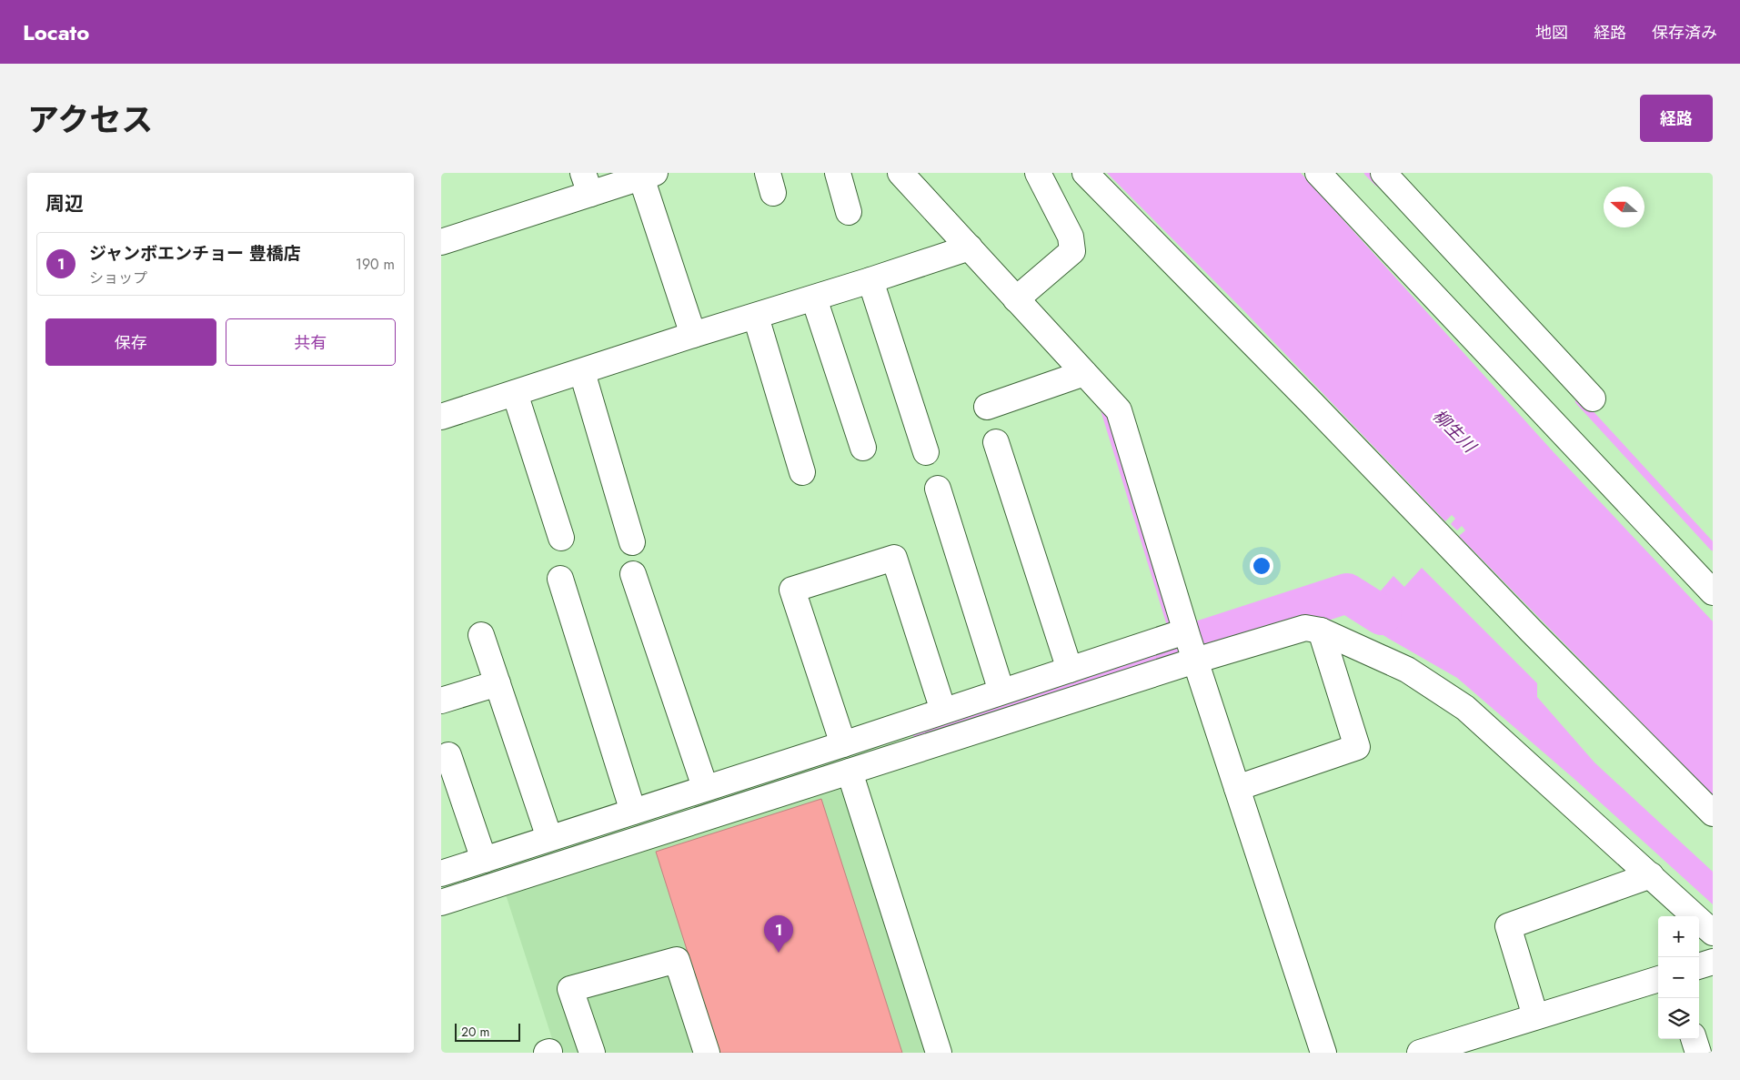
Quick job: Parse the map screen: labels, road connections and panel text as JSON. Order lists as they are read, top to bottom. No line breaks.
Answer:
{"water":["柳生川"],"scale_bar":"20 m","north":"left","page":{"header":"Locato","nav":["地図","経路","保存済み"],"title":"アクセス","buttons":["経路",["保存","共有"]],"heading":"周辺","list":[{"mark":"1","name":"ジャンボエンチョー 豊橋店","note":"ショップ","value":"190 m"}],"pins":"1","map_buttons":["+","−"],"scale":"20 m"}}
